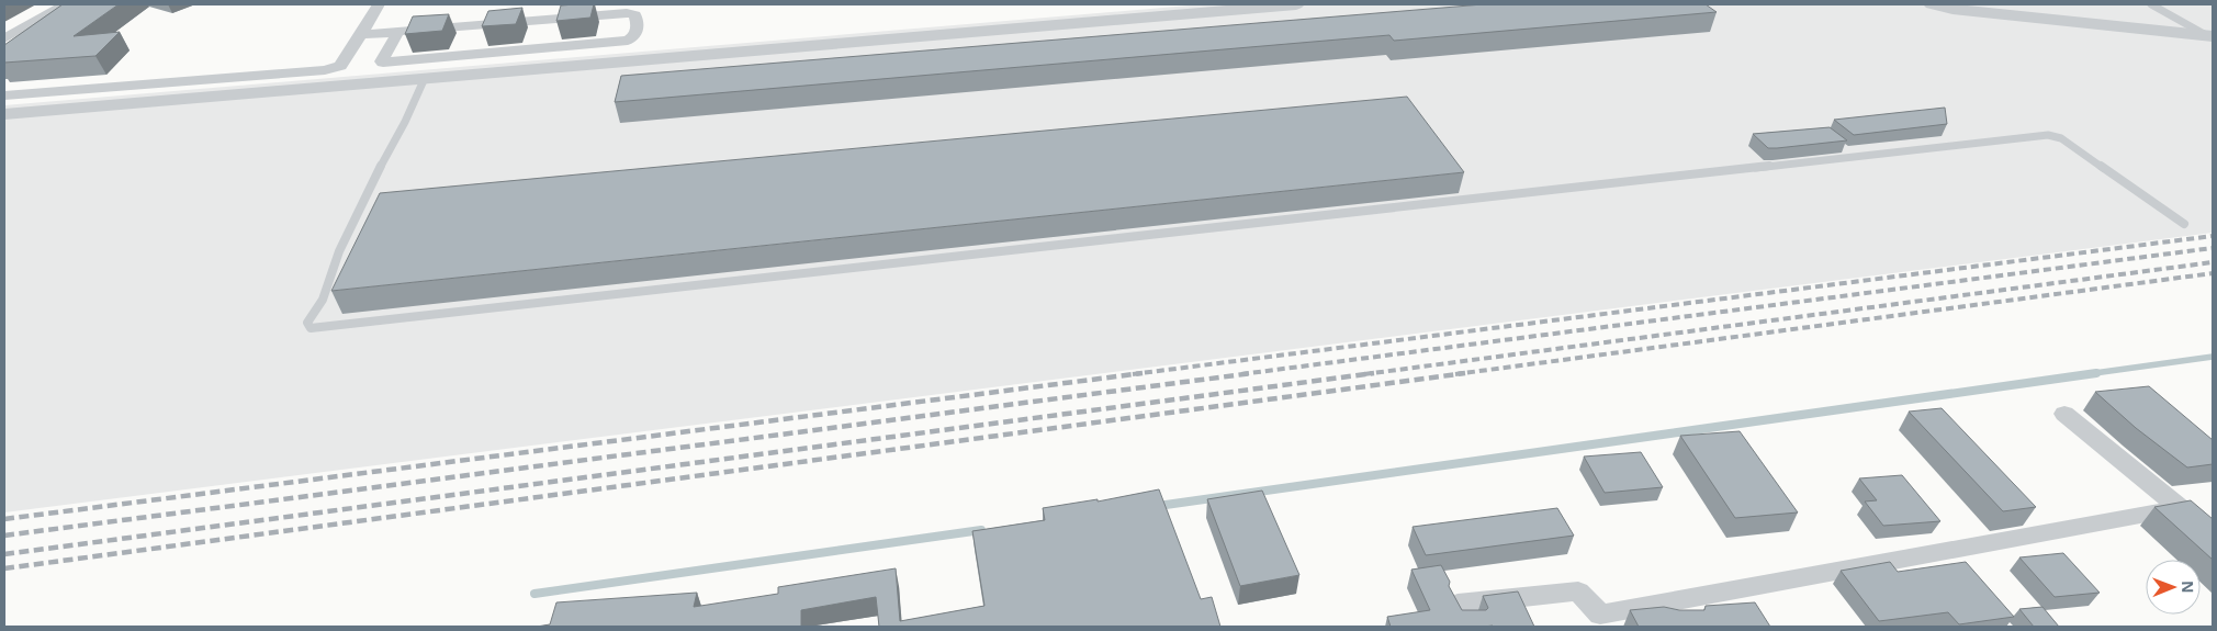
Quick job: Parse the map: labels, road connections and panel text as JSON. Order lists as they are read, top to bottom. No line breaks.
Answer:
{"north":"right"}
